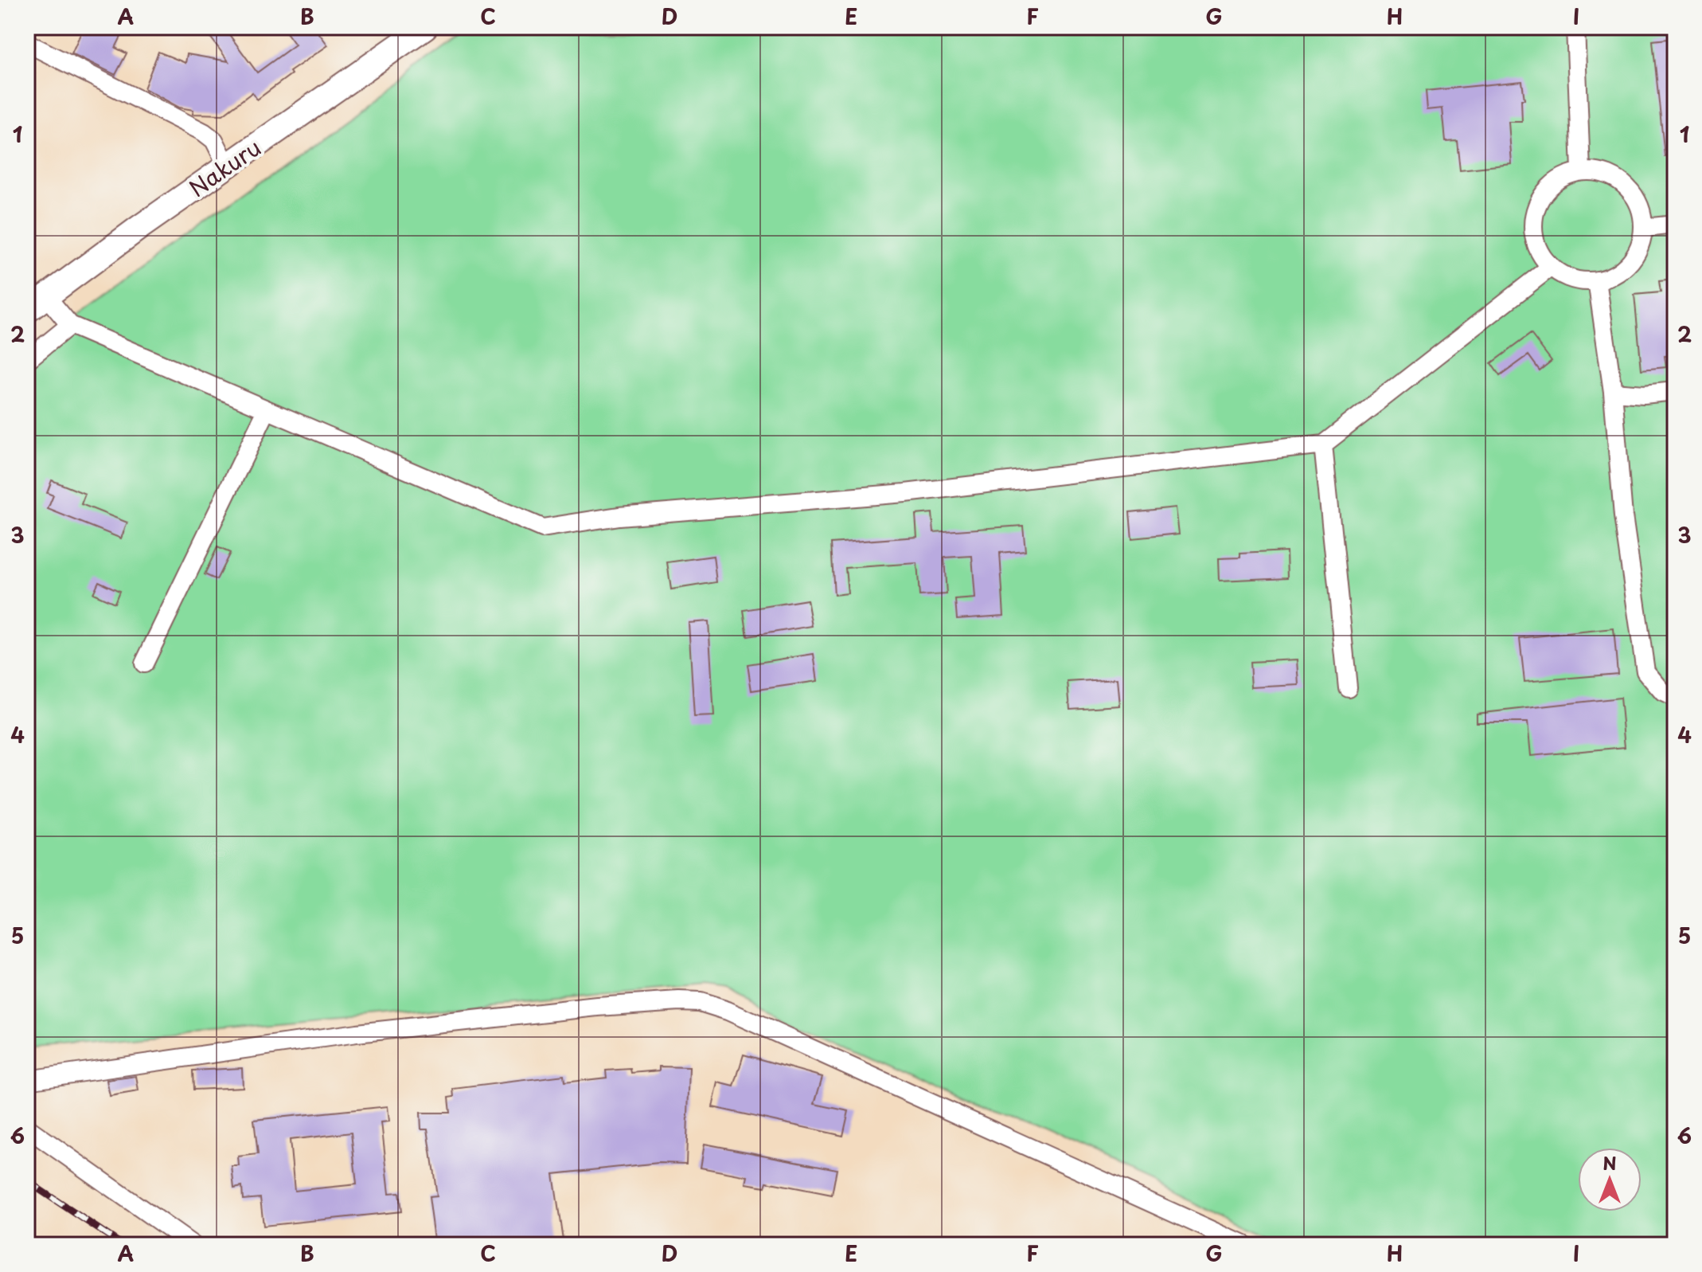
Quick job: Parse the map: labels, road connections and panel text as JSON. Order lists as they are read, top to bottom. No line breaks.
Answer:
{"streets":{"main road":["Nakuru"]},"north":"top","grid":{"columns":["A","B","C","D","E","F","G","H","I"],"rows":["1","2","3","4","5","6"]}}
